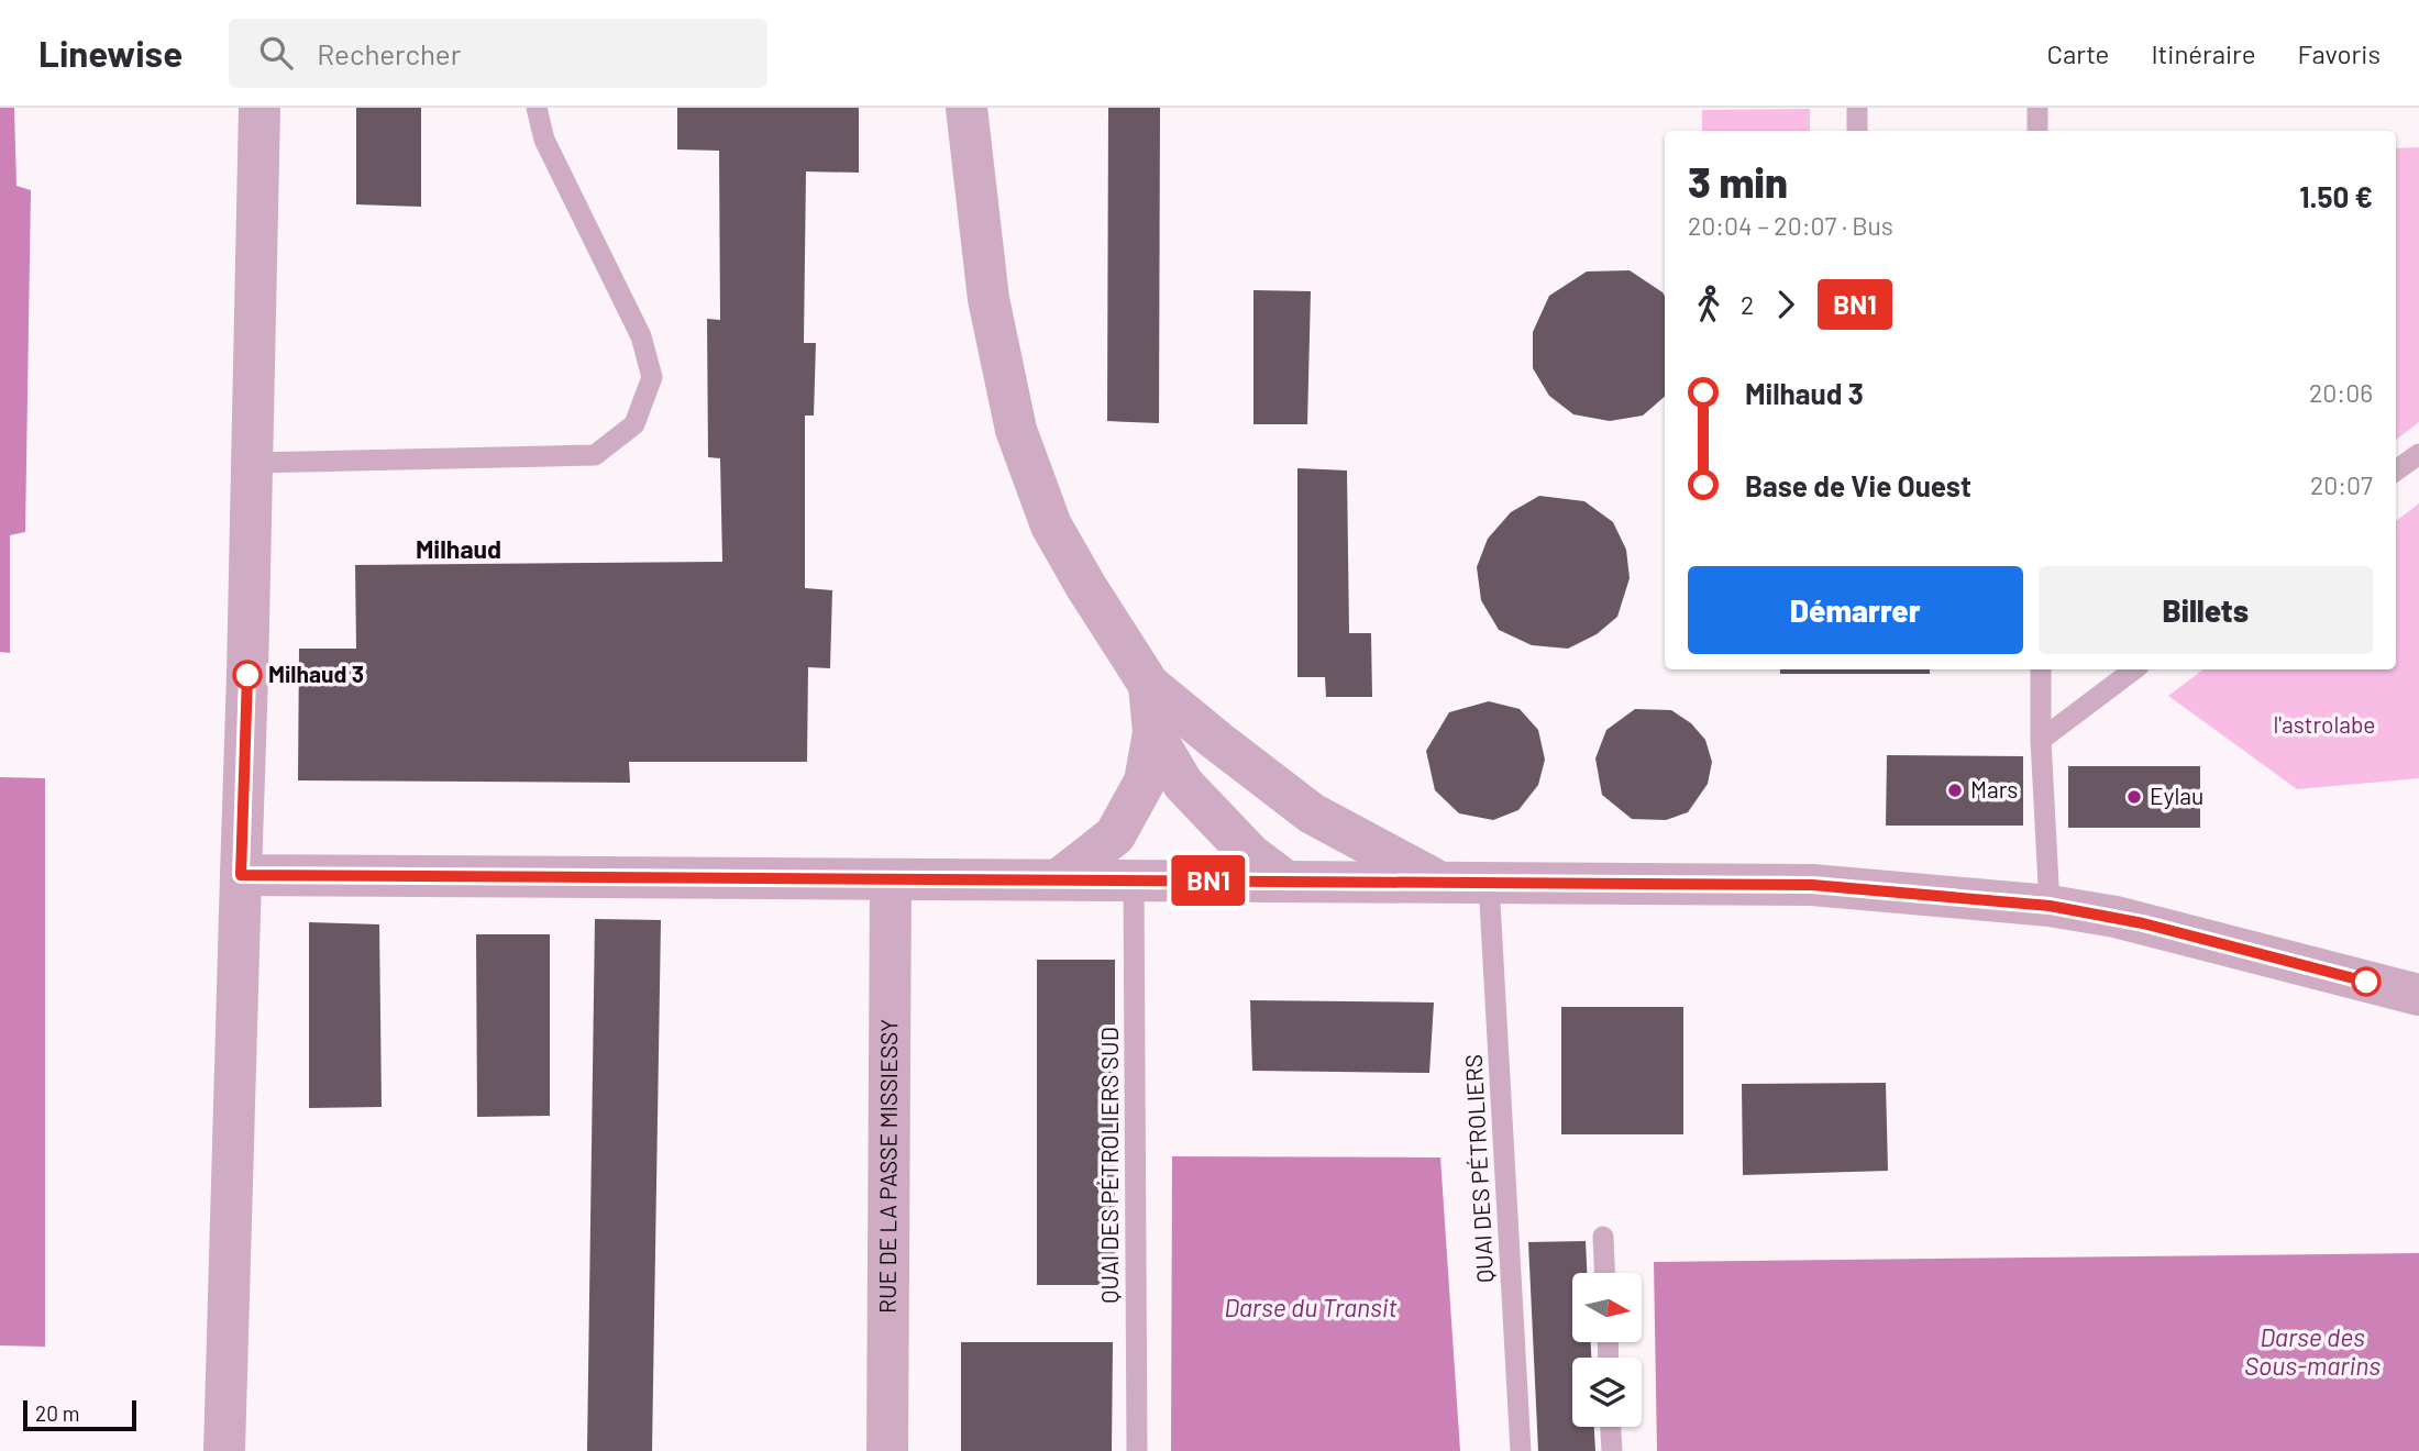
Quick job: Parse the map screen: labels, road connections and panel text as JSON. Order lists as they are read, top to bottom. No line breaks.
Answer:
{"streets":{"street":["RUE DE LA PASSE MISSIESSY"],"lane":["QUAI DES PÉTROLIERS SUD","QUAI DES PÉTROLIERS"]},"districts":["Milhaud"],"water":["Darse du Transit","Darse des Sous-marins"],"parks":["l'astrolabe"],"places":["Milhaud 3","Mars","Eylau"],"lines":["bus line BN1"],"scale_bar":"20 m","north":"right","page":{"header":"Linewise","search":"Rechercher","nav":["Carte","Itinéraire","Favoris"],"on_map":"BN1","heading":["3 min","20:04 – 20:07 · Bus","1.50 €"],"legs":["2","BN1"],"list":[{"name":"Milhaud 3","value":"20:06"},{"name":"Base de Vie Ouest","value":"20:07"}],"buttons":["Démarrer","Billets"],"scale":"20 m"}}
